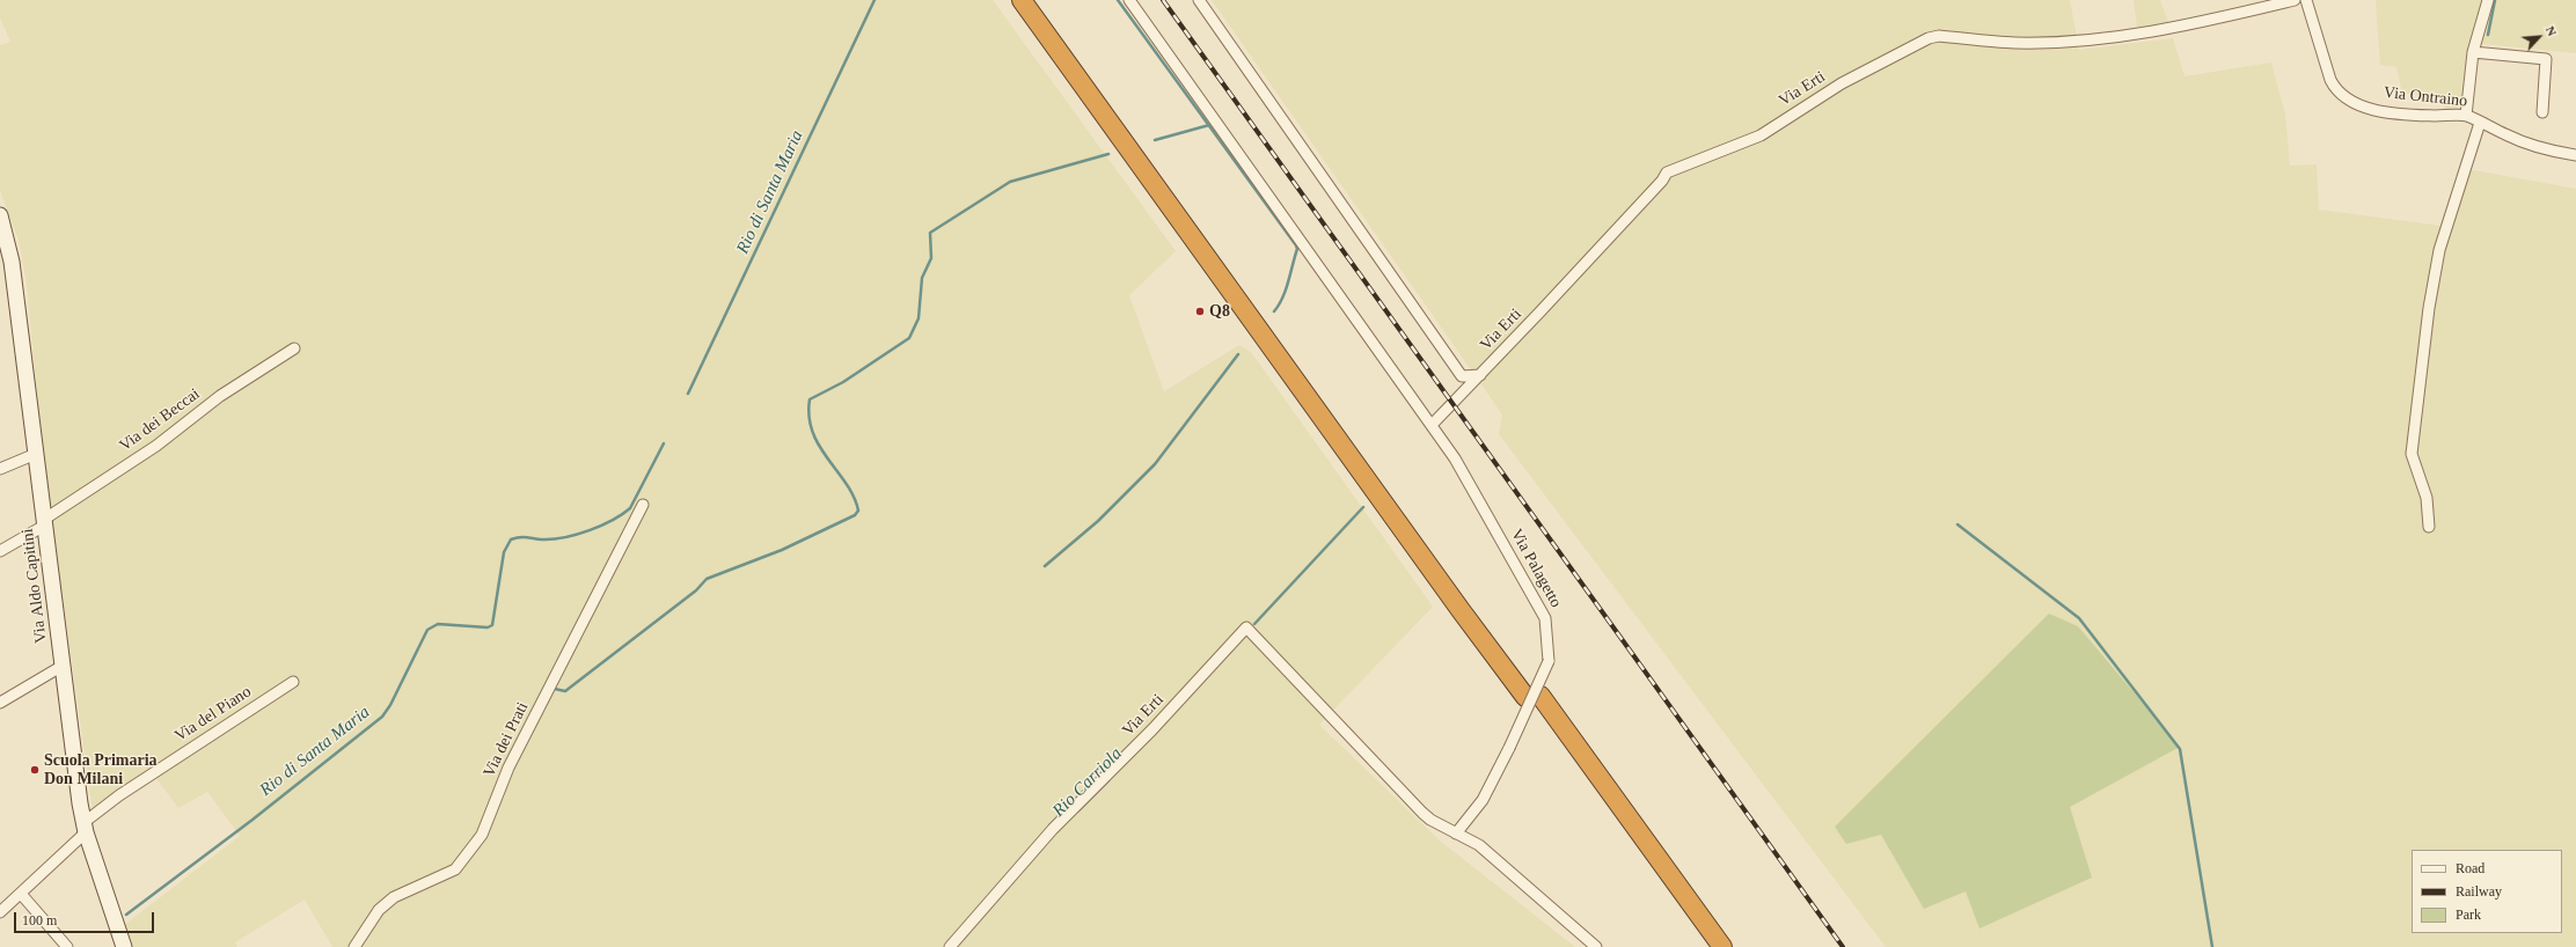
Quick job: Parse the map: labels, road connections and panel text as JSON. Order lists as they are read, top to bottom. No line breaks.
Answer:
{"streets":{"main road":["Via Aldo Capitini"],"street":["Via Erti","Via Ontraino","Via dei Beccai","Via Palagetto","Via del Piano","Via dei Prati"]},"crossings":[["Via Erti","Via Palagetto"],["Via dei Beccai","Via Aldo Capitini"],["Via Aldo Capitini","Via del Piano"]],"water":["Rio di Santa Maria","Rio Carriola"],"places":["Q8","Scuola Primaria Don Milani"],"legend":["Road","Railway","Park"],"scale_bar":"100 m","north":"top right"}
